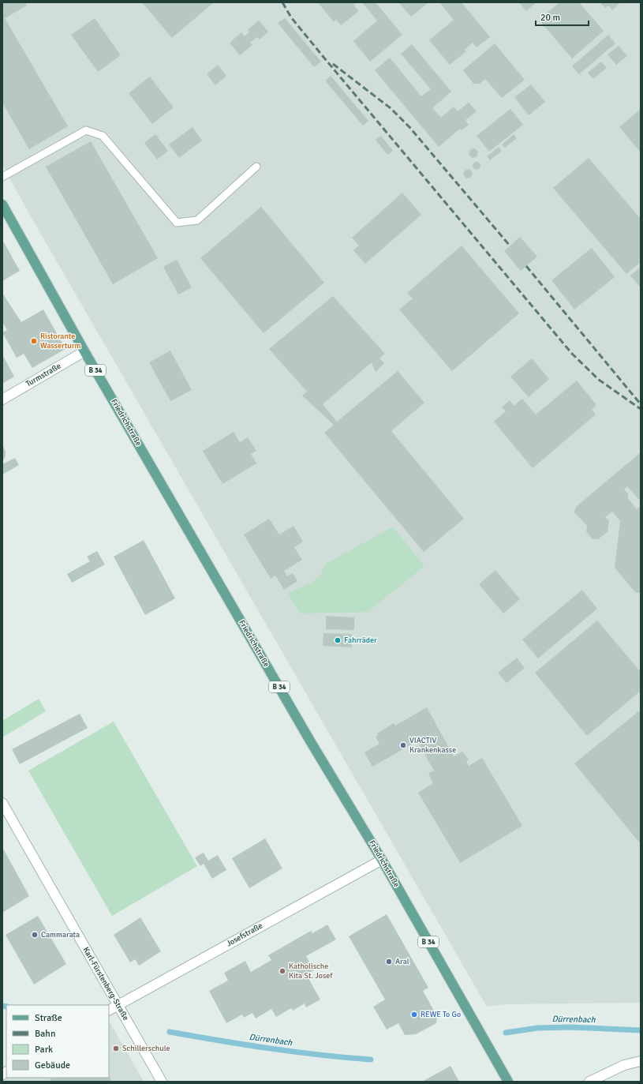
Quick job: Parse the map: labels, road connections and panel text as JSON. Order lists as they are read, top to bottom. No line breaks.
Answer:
{"streets":{"main road":["B 34","Friedrichstraße"],"street":["Turmstraße","Josefstraße","Karl-Fürstenberg-Straße"]},"crossings":[["Turmstraße","Friedrichstraße"],["Friedrichstraße","Josefstraße"],["Josefstraße","Karl-Fürstenberg-Straße"]],"water":["Dürrenbach"],"places":["Ristorante Wasserturm","Fahrräder","VIACTIV Krankenkasse","Cammarata","Aral","Katholische Kita St. Josef","REWE To Go","Schillerschule"],"legend":["Straße","Bahn","Park","Gebäude"],"scale_bar":"20 m"}
